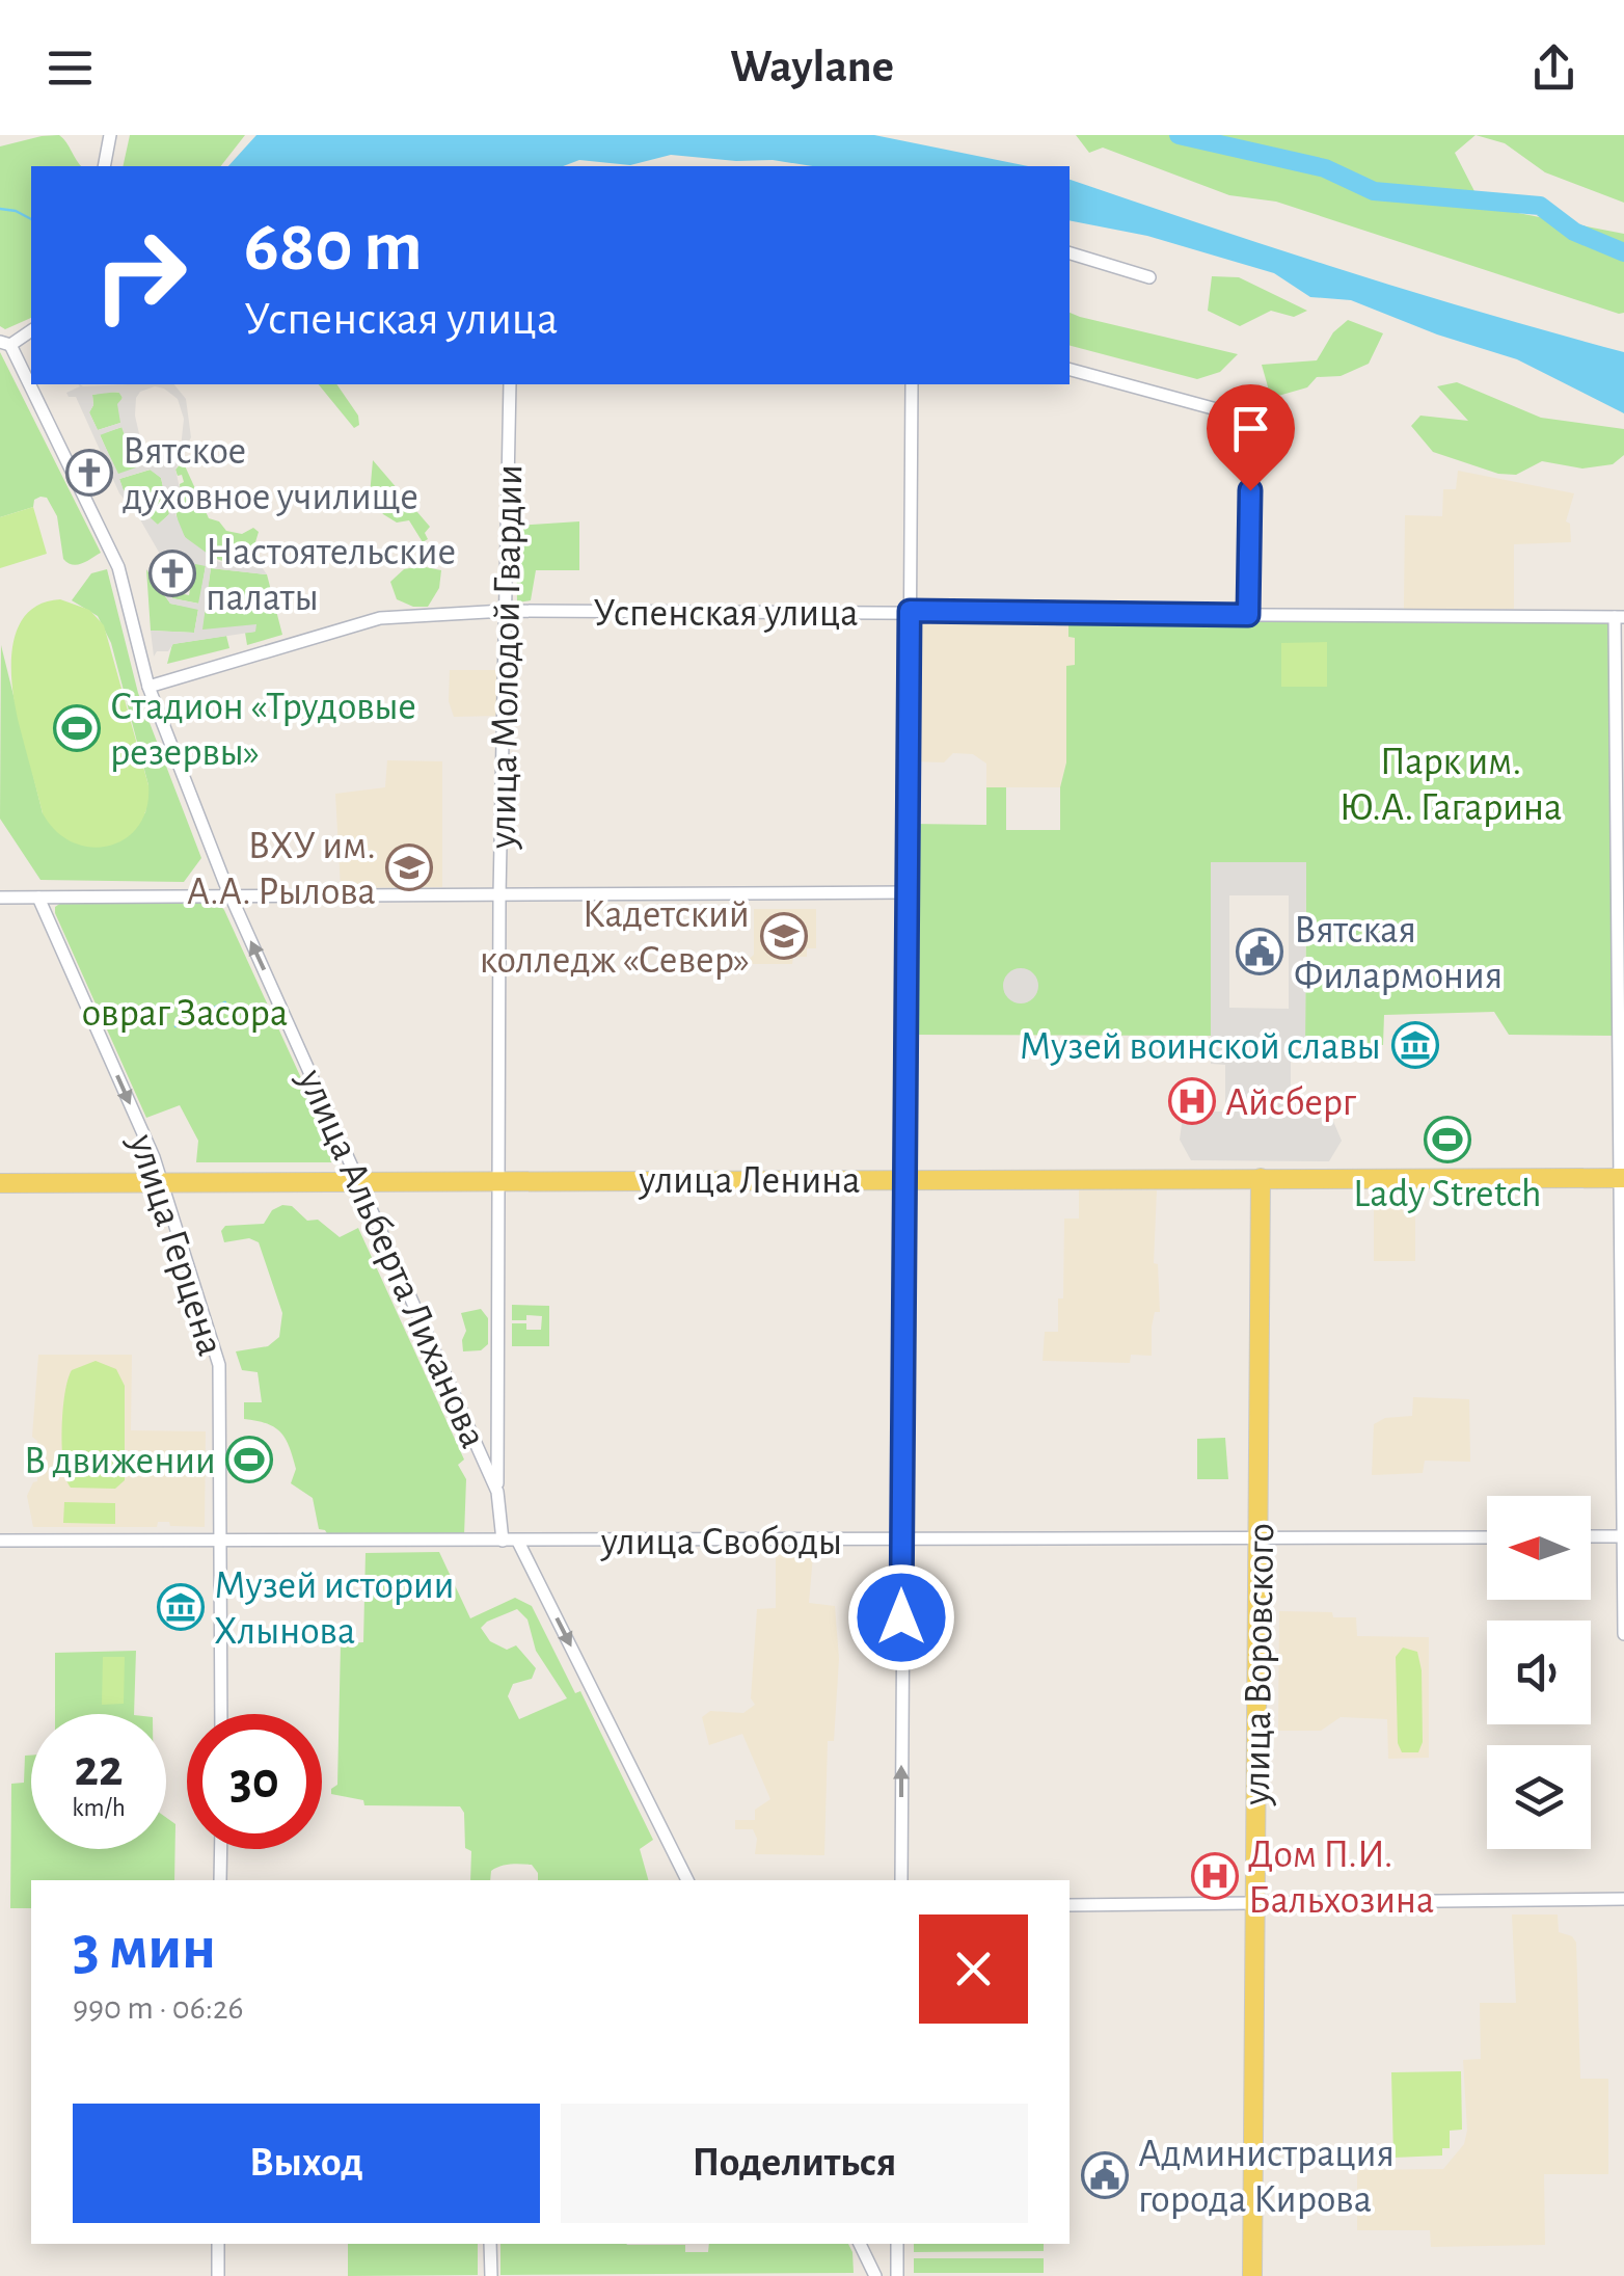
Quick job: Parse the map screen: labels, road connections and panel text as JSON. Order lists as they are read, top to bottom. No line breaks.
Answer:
{"streets":{"main road":["улица Ленина","улица Воровского"],"street":["Успенская улица","улица Молодой Гвардии","улица Герцена","улица Альберта Лиханова","улица Свободы"]},"crossings":[["Успенская улица","улица Молодой Гвардии"],["Успенская улица","улица Альберта Лиханова"],["улица Молодой Гвардии","улица Ленина"],["улица Молодой Гвардии","улица Альберта Лиханова"],["улица Ленина","улица Герцена"],["улица Ленина","улица Альберта Лиханова"],["улица Ленина","улица Воровского"],["улица Герцена","улица Свободы"],["улица Альберта Лиханова","улица Свободы"],["улица Свободы","улица Воровского"]],"one_way":["улица Герцена"],"parks":["Парк им. Ю.А. Гагарина","овраг Засора"],"places":{"church":["Вятское духовное училище","Настоятельские палаты"],"sports":["Стадион «Трудовые резервы»","Lady Stretch","В движении"],"school or university":["ВХУ им. А.А. Рылова","Кадетский колледж «Север»"],"public building":["Вятская Филармония","Администрация города Кирова"],"museum":["Музей воинской славы","Музей истории Хлынова"],"hospital":["Айсберг","Дом П.И. Бальхозина"]},"north":"left","page":{"header":"Waylane","turn":["680 m","Успенская улица"],"speed":"22 km/h","limit":"30","heading":["3 мин","990 m · 06:26"],"buttons":["Выход","Поделиться"]}}
